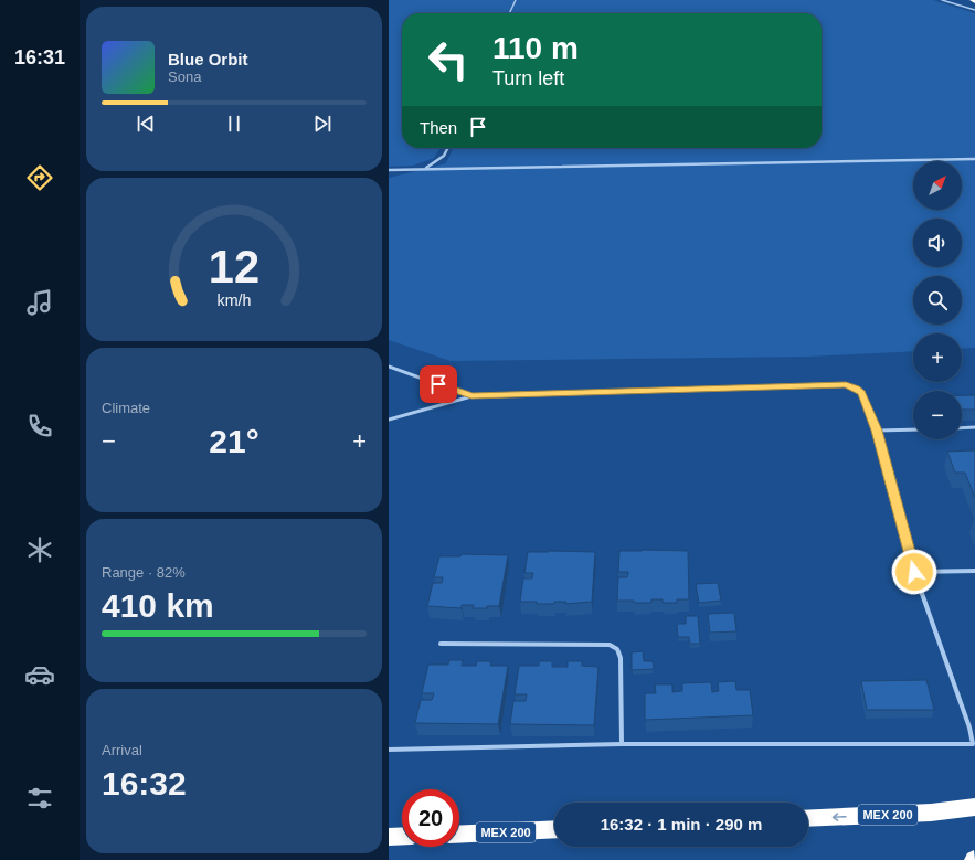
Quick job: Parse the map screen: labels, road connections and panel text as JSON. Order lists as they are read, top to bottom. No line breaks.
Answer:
{"streets":{"highway":["MEX 200"]},"north":"top right","page":{"tabs":"16:31","turn":["110 m","Turn left"],"song":["Blue Orbit","Sona"],"then":"Then","map_buttons":["+","−"],"tile":["Climate",["Range · 82%","410 km"],["Arrival","16:32"]],"heat":["−","21°","+"],"limit":"20","trip":"16:32 · 1 min · 290 m","gauge":["12","km/h"]}}
